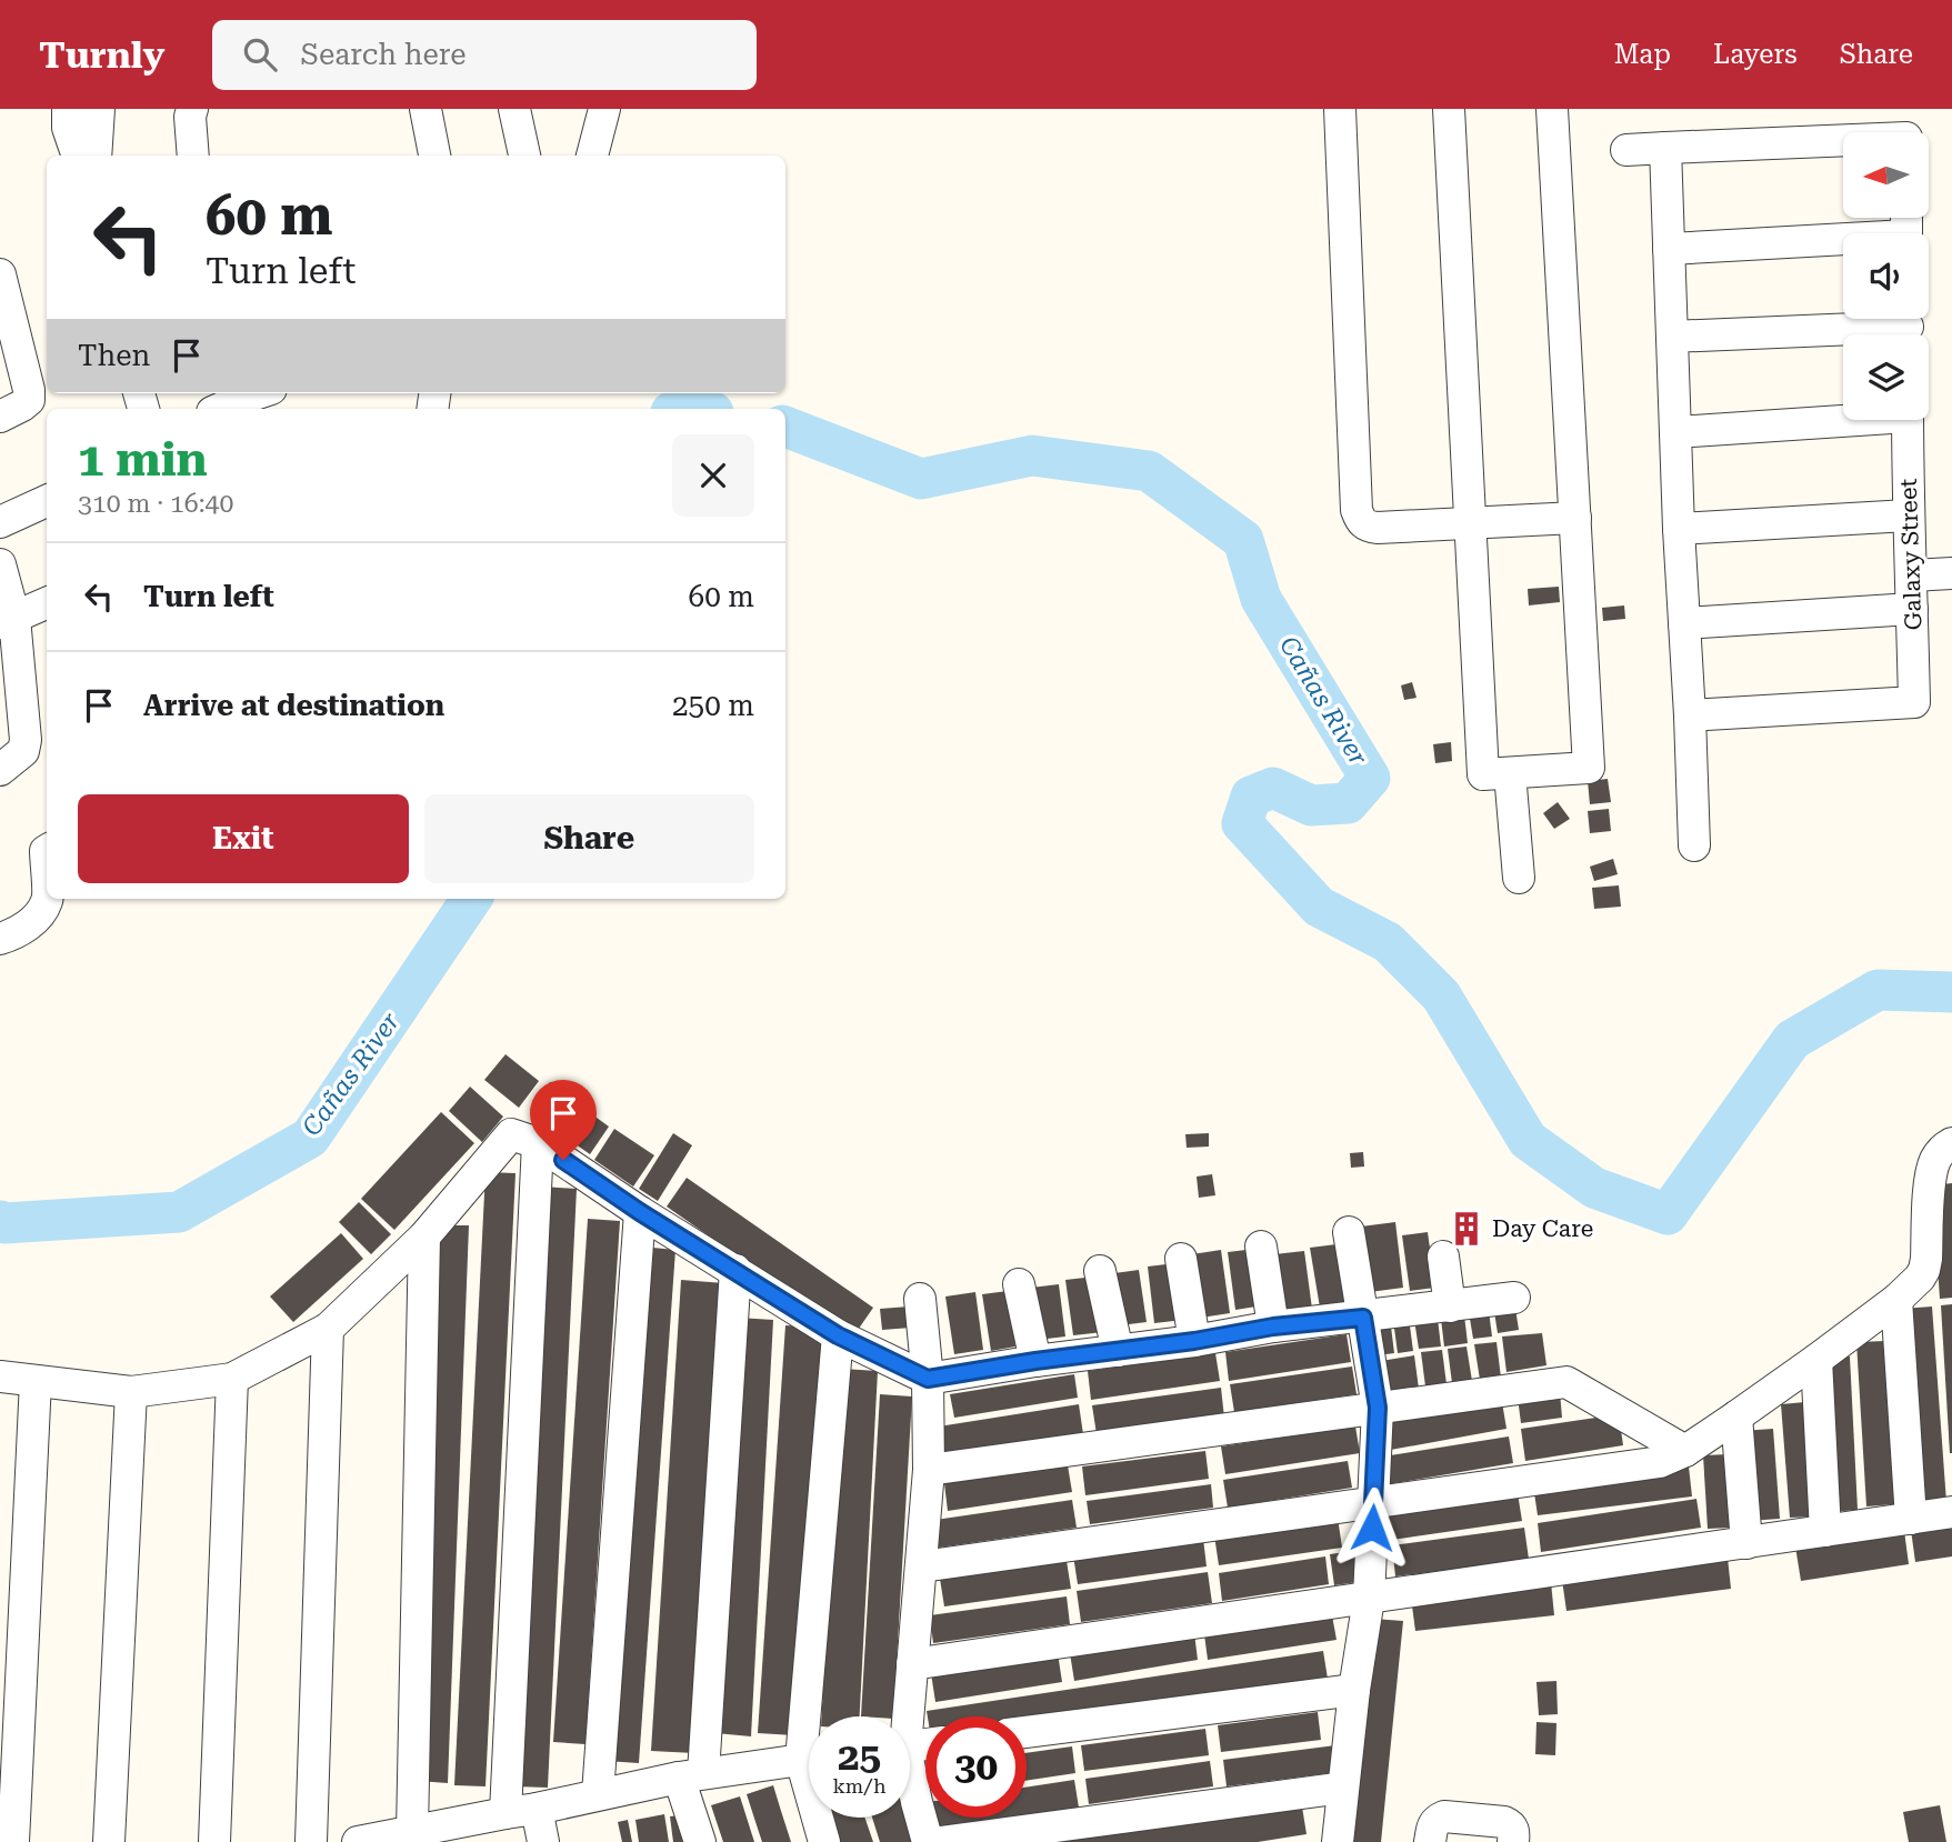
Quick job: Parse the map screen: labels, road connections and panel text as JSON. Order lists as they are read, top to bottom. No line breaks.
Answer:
{"streets":{"street":["Galaxy Street"]},"water":["Cañas River"],"places":{"building":["Day Care"]},"north":"left","page":{"header":"Turnly","search":"Search here","nav":["Map","Layers","Share"],"turn":["60 m","Turn left"],"then":"Then","heading":["1 min","310 m · 16:40"],"list":[{"name":"Turn left","value":"60 m"},{"name":"Arrive at destination","value":"250 m"}],"buttons":["Exit","Share"],"speed":"25 km/h","limit":"30"}}
